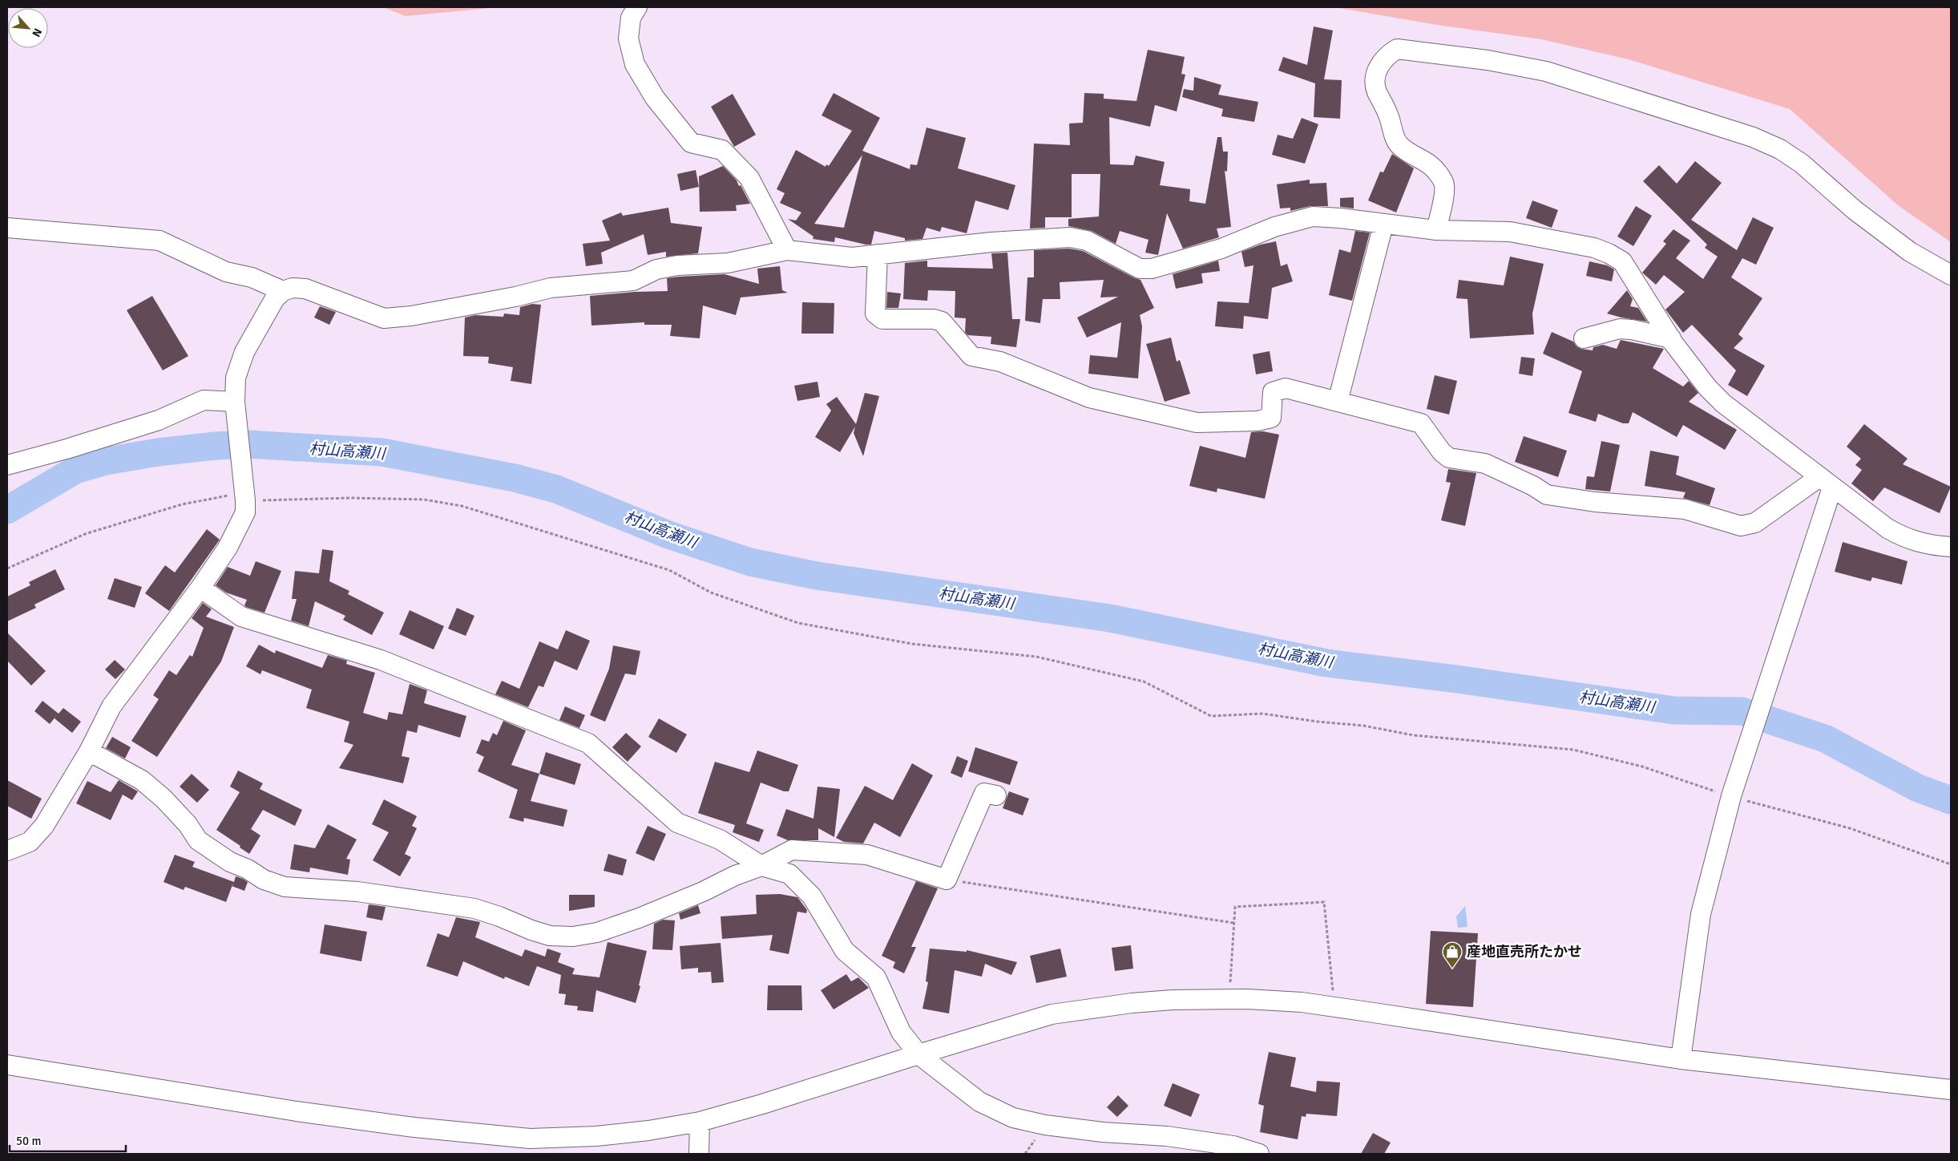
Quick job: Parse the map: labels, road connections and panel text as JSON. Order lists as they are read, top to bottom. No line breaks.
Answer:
{"water":["村山高瀬川"],"places":{"shop":["産地直売所たかせ"]},"scale_bar":"50 m","north":"bottom right"}
